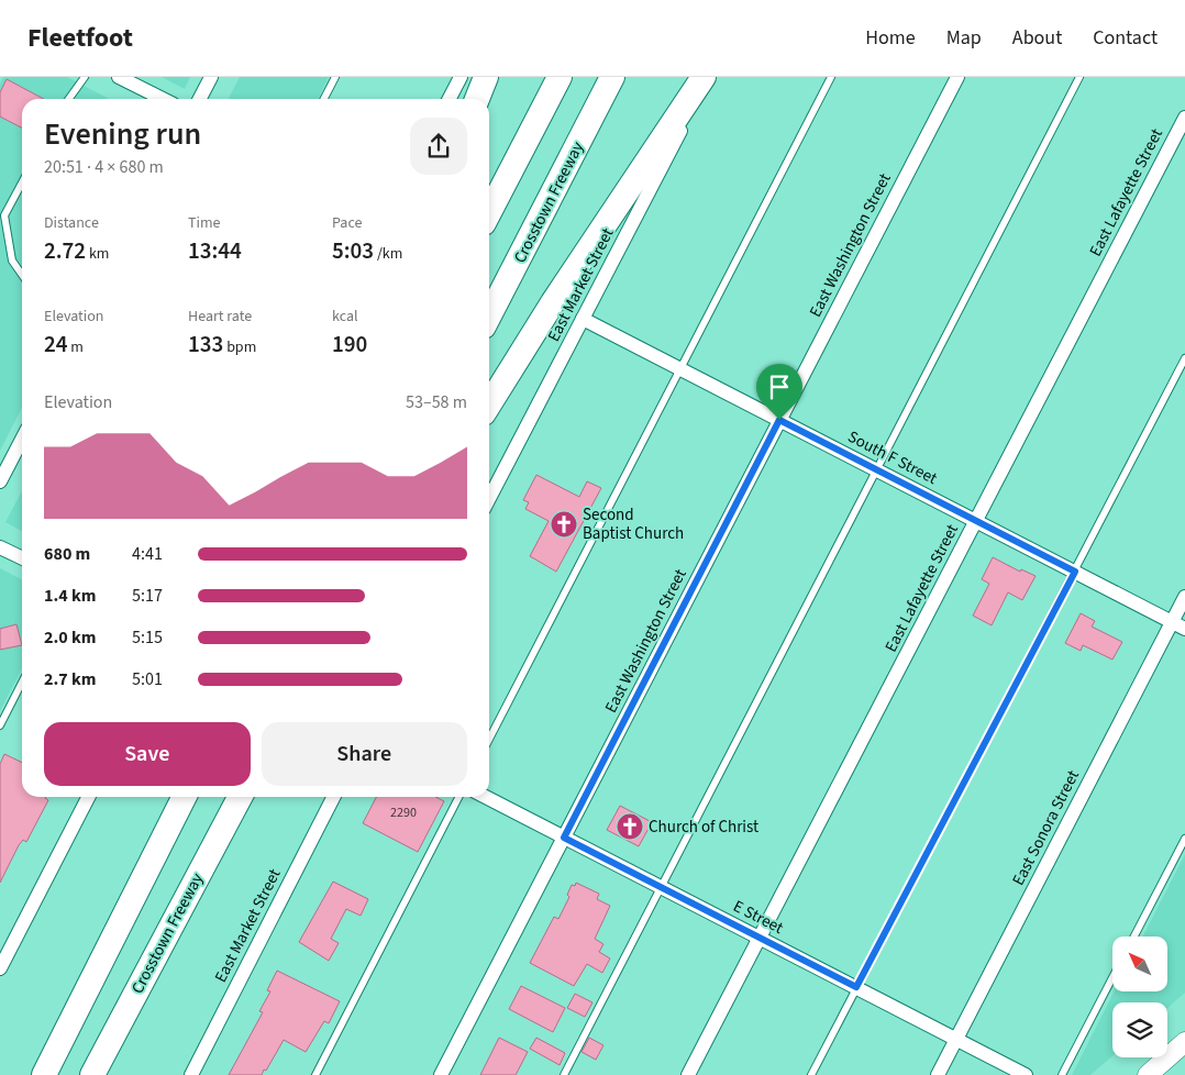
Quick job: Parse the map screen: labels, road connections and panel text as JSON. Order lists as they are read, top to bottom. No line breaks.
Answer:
{"streets":{"highway":["Crosstown Freeway"],"street":["East Lafayette Street","East Washington Street","East Market Street","South F Street","East Sonora Street","E Street"]},"crossings":[["East Lafayette Street","South F Street"],["East Lafayette Street","E Street"],["East Washington Street","South F Street"],["East Washington Street","E Street"],["East Market Street","South F Street"],["South F Street","East Sonora Street"],["East Sonora Street","E Street"]],"places":{"church":["Second Baptist Church","Church of Christ"]},"house_numbers":["2290"],"north":"top left","page":{"header":"Fleetfoot","nav":["Home","Map","About","Contact"],"heading":["Evening run","20:51 · 4 × 680 m"],"stats":[["Distance","2.72 km"],["Time","13:44"],["Pace","5:03 /km"],["Elevation","24 m"],["Heart rate","133 bpm"],["kcal","190"]],"chart":["Elevation","53–58 m"],"list":[{"name":"680 m","note":"4:41"},{"name":"1.4 km","note":"5:17"},{"name":"2.0 km","note":"5:15"},{"name":"2.7 km","note":"5:01"}],"buttons":["Save","Share"]}}
